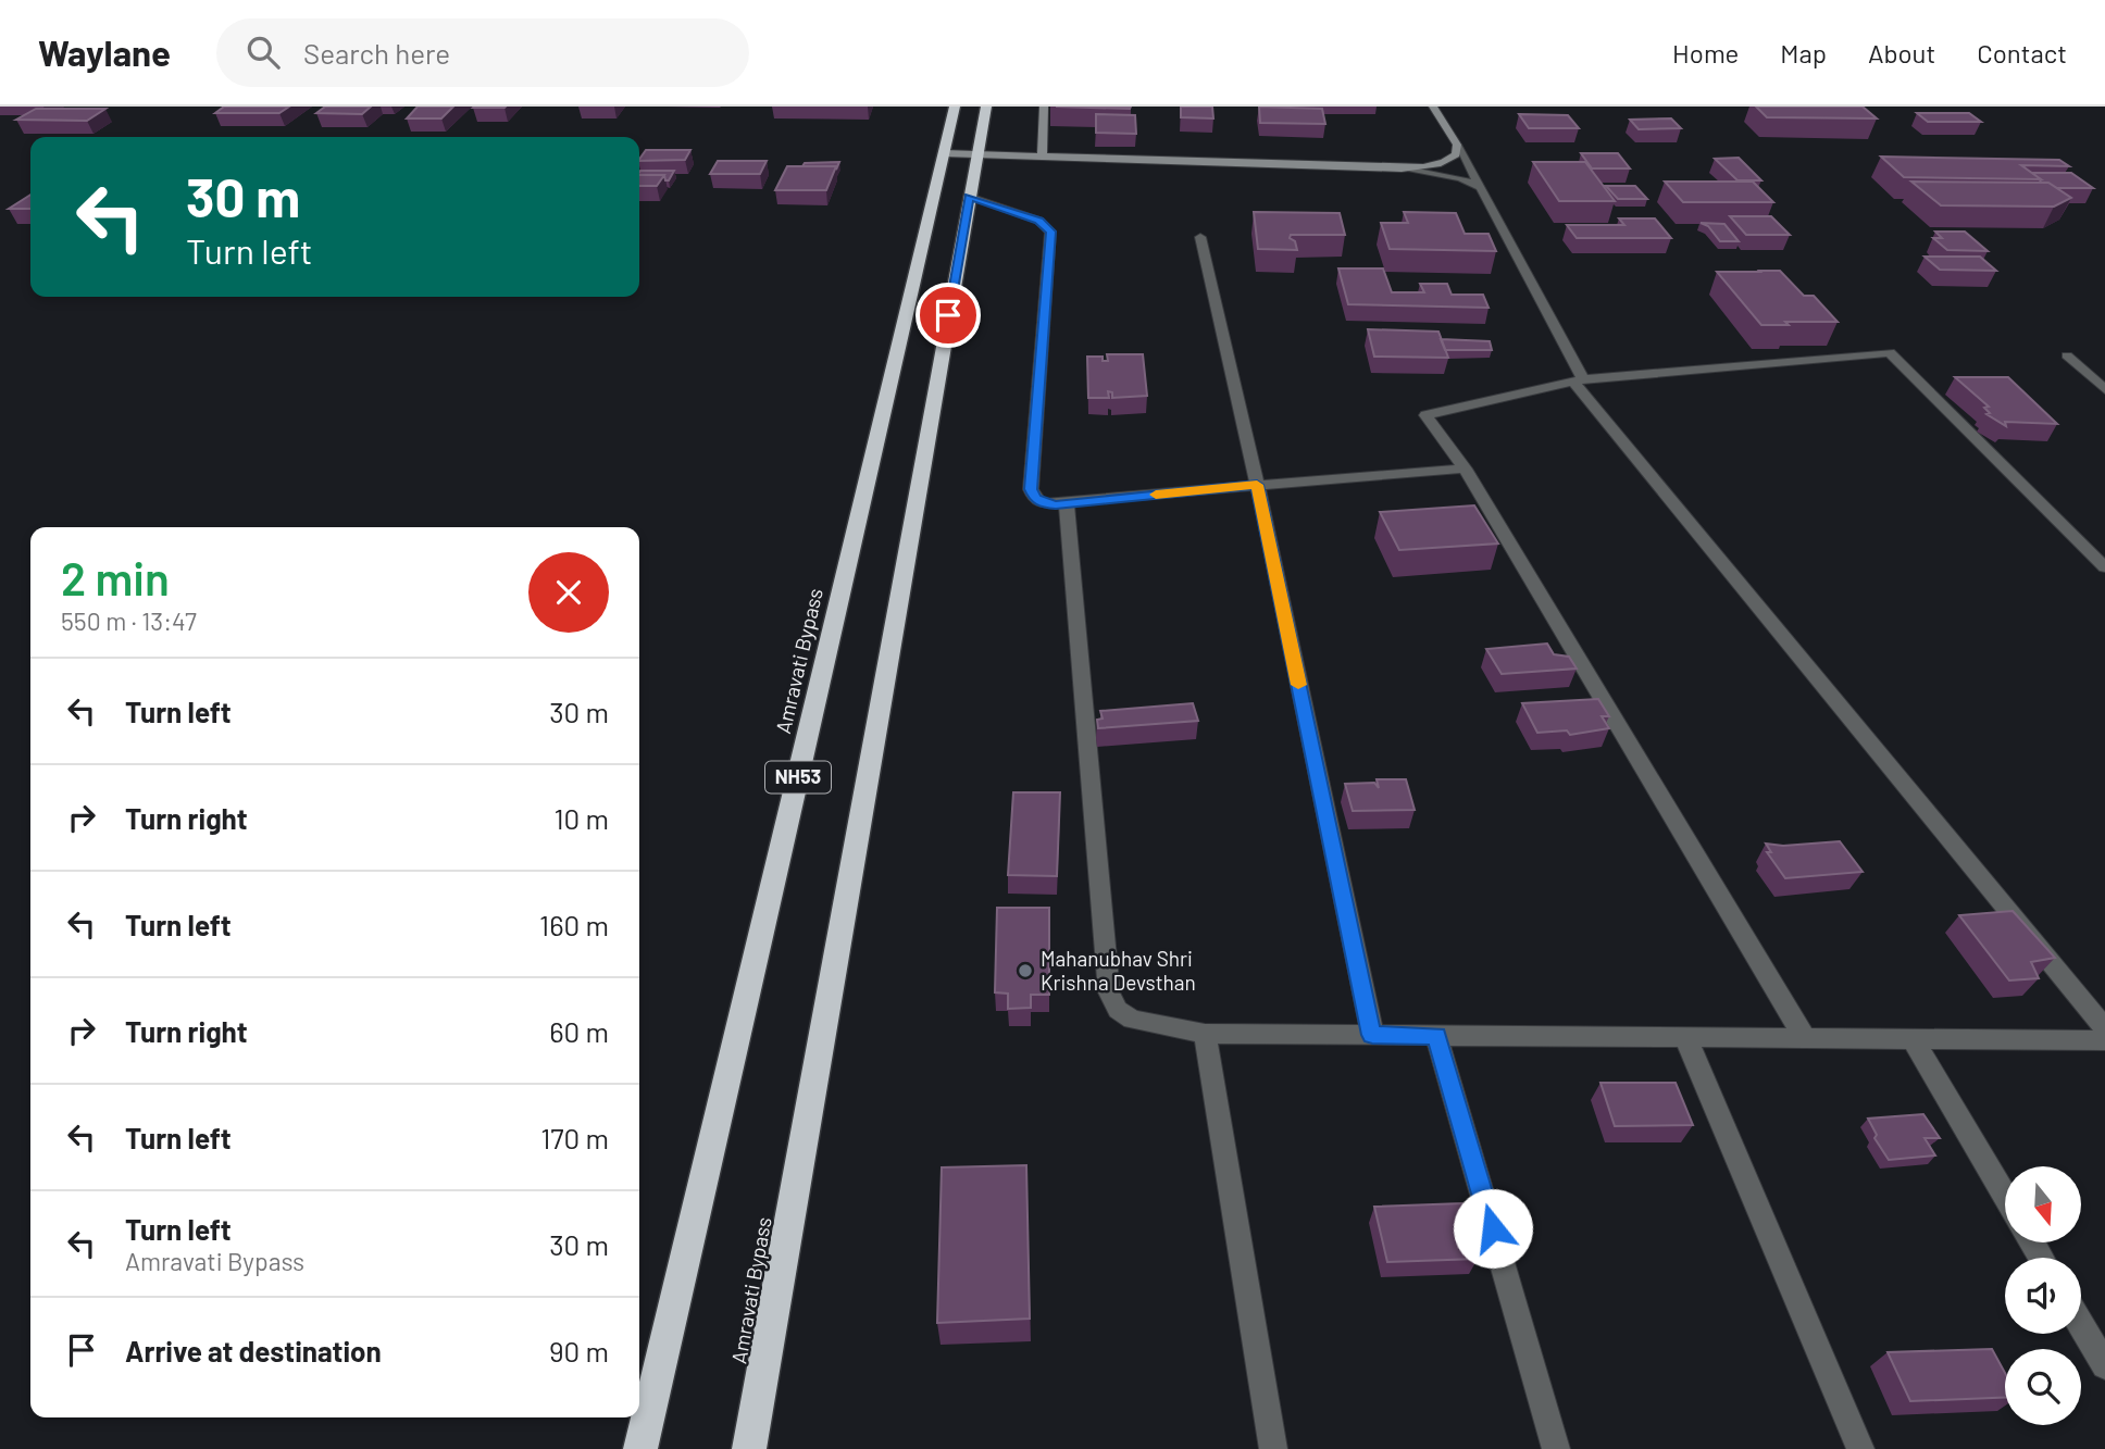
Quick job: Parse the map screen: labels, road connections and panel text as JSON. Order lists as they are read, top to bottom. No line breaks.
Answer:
{"streets":{"highway":["Amravati Bypass","NH53"]},"places":["Mahanubhav Shri Krishna Devsthan"],"north":"bottom","page":{"header":"Waylane","search":"Search here","nav":["Home","Map","About","Contact"],"turn":["30 m","Turn left"],"heading":["2 min","550 m · 13:47"],"list":[{"name":"Turn left","value":"30 m"},{"name":"Turn right","value":"10 m"},{"name":"Turn left","value":"160 m"},{"name":"Turn right","value":"60 m"},{"name":"Turn left","value":"170 m"},{"name":"Turn left","note":"Amravati Bypass","value":"30 m"},{"name":"Arrive at destination","value":"90 m"}]}}
